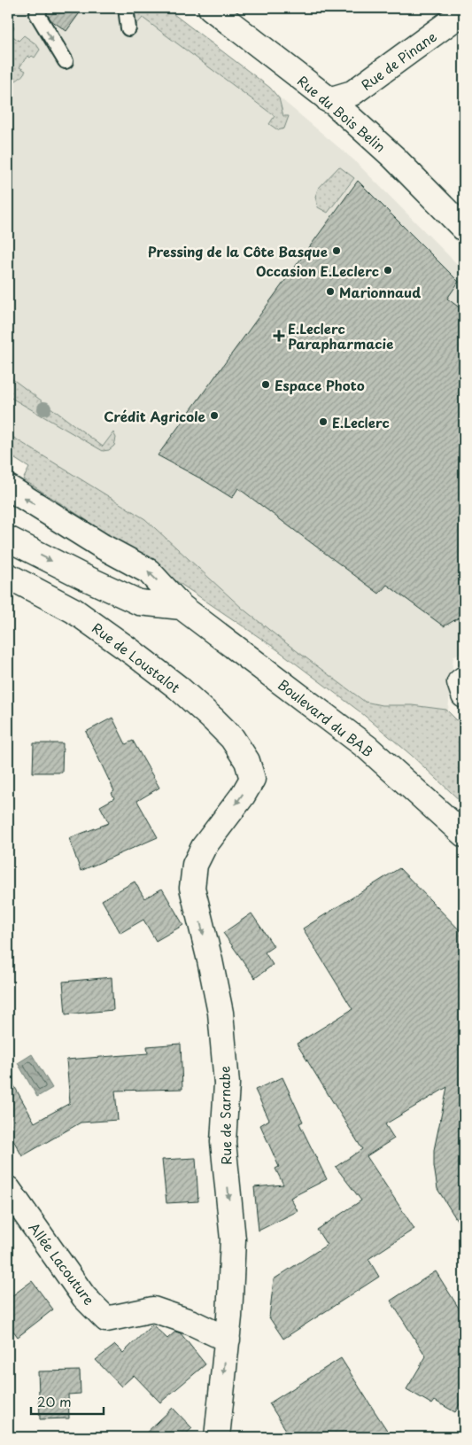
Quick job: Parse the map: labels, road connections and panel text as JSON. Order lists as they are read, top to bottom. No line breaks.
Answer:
{"streets":{"street":["Rue de Pinane","Rue du Bois Belin","Rue de Loustalot","Boulevard du BAB","Rue de Sarnabe","Allée Lacouture"]},"crossings":[["Rue de Pinane","Rue du Bois Belin"],["Rue de Loustalot","Rue de Sarnabe"],["Rue de Sarnabe","Allée Lacouture"]],"one_way":["Rue de Sarnabe"],"places":{"other":["Pressing de la Côte Basque","Occasion E.Leclerc","Marionnaud","Espace Photo","Crédit Agricole","E.Leclerc"],"health":["E.Leclerc Parapharmacie"]},"scale_bar":"20 m"}
